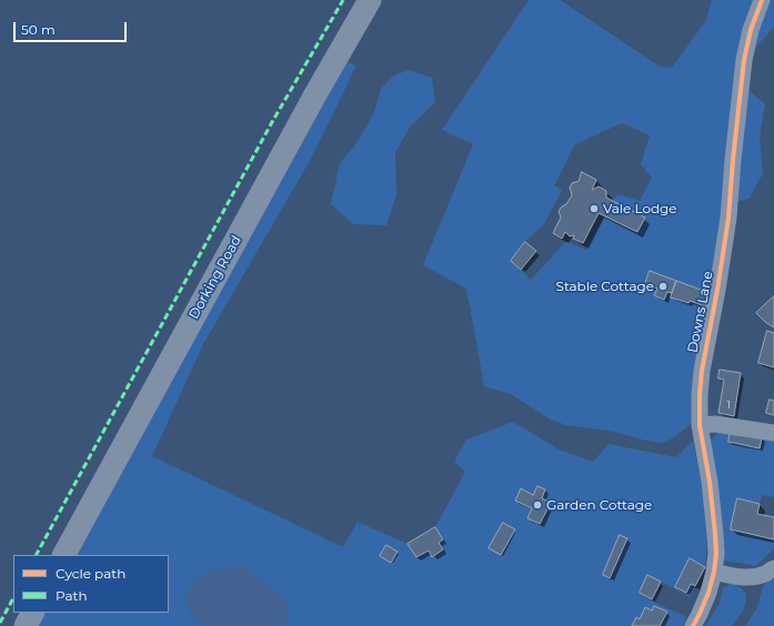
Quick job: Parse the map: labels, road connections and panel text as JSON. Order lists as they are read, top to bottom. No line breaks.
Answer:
{"streets":{"main road":["Dorking Road"],"street":["Downs Lane"]},"places":["Vale Lodge","Stable Cottage","Garden Cottage"],"house_numbers":["1"],"legend":["Cycle path","Path"],"scale_bar":"50 m"}
